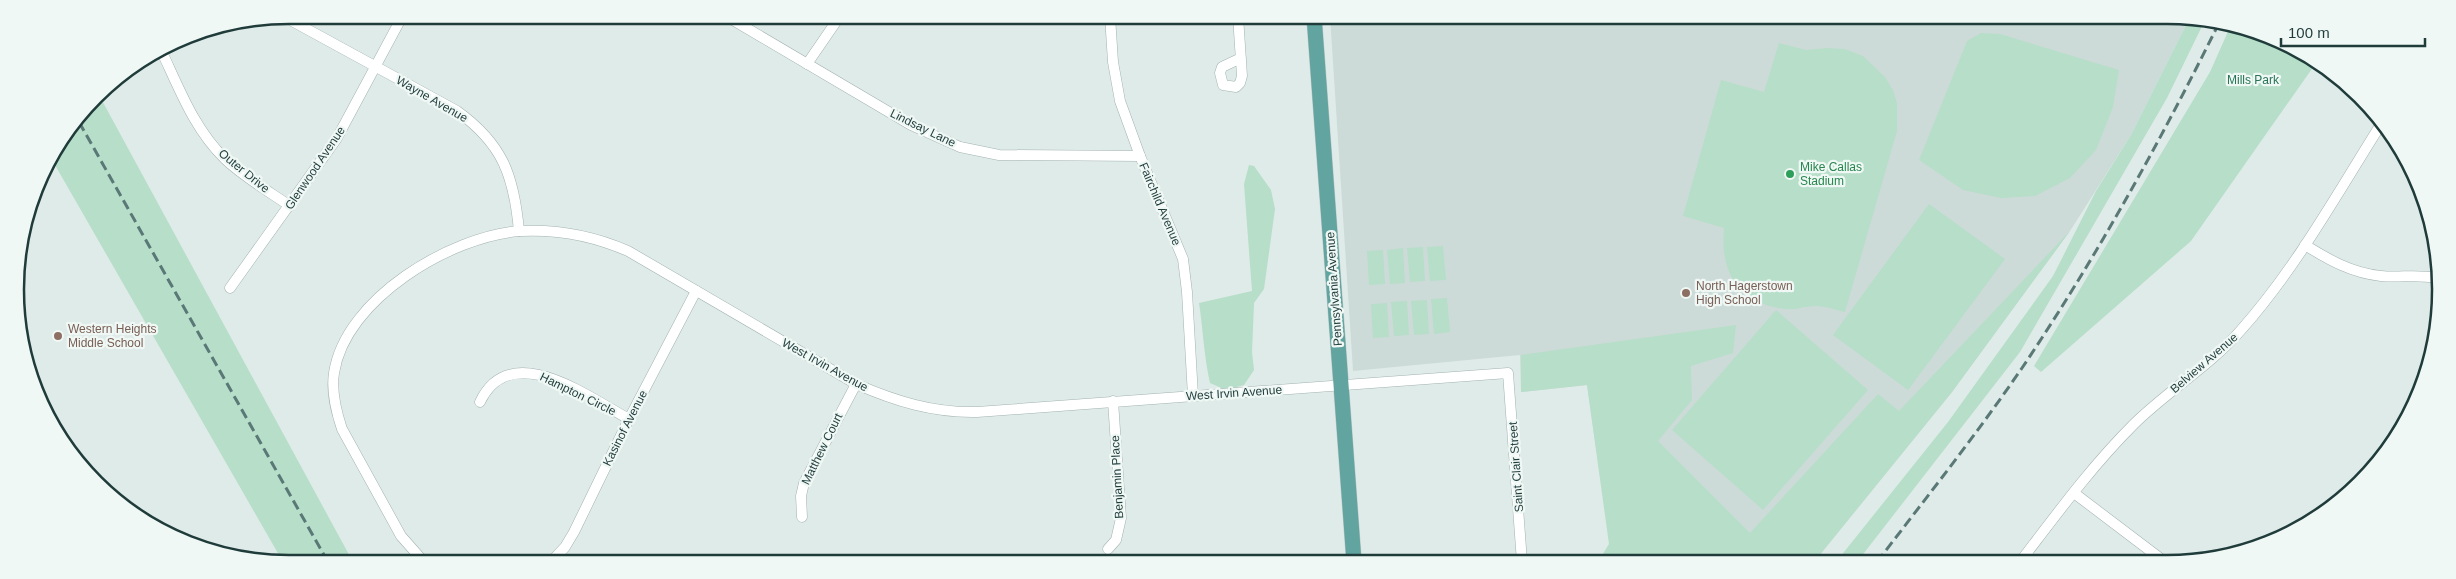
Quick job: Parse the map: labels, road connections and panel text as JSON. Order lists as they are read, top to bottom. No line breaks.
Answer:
{"streets":{"main road":["Pennsylvania Avenue"],"street":["Wayne Avenue","Lindsay Lane","Glenwood Avenue","Outer Drive","Fairchild Avenue","Belview Avenue","West Irvin Avenue","Hampton Circle","Kasinof Avenue","Matthew Court","Saint Clair Street","Benjamin Place"]},"crossings":[["Wayne Avenue","Glenwood Avenue"],["Wayne Avenue","West Irvin Avenue"],["Lindsay Lane","Fairchild Avenue"],["Glenwood Avenue","Outer Drive"],["Fairchild Avenue","West Irvin Avenue"],["Pennsylvania Avenue","West Irvin Avenue"],["West Irvin Avenue","Kasinof Avenue"],["West Irvin Avenue","Matthew Court"],["West Irvin Avenue","Saint Clair Street"],["West Irvin Avenue","Benjamin Place"],["Hampton Circle","Kasinof Avenue"]],"parks":["Mills Park"],"places":["Mike Callas Stadium","North Hagerstown High School","Western Heights Middle School"],"scale_bar":"100 m"}
